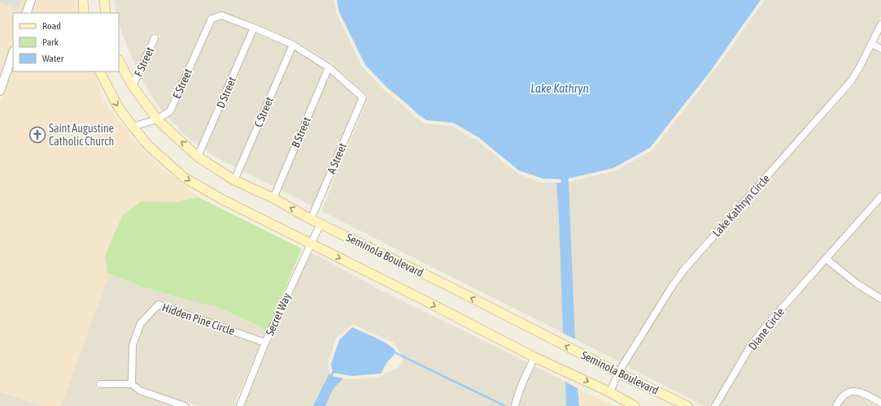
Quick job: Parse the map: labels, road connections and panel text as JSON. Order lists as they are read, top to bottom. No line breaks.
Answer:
{"streets":{"main road":["Seminola Boulevard"],"street":["F Street","E Street","D Street","C Street","B Street","A Street","Lake Kathryn Circle","Secret Way","Hidden Pine Circle","Diane Circle"]},"crossings":[["F Street","Seminola Boulevard"],["E Street","D Street"],["E Street","Seminola Boulevard"],["D Street","Seminola Boulevard"],["C Street","Seminola Boulevard"],["B Street","A Street"],["B Street","Seminola Boulevard"],["A Street","Seminola Boulevard"],["Lake Kathryn Circle","Seminola Boulevard"],["Seminola Boulevard","Secret Way"],["Secret Way","Hidden Pine Circle"]],"water":["Lake Kathryn"],"places":{"church":["Saint Augustine Catholic Church"]},"legend":["Road","Park","Water"]}
